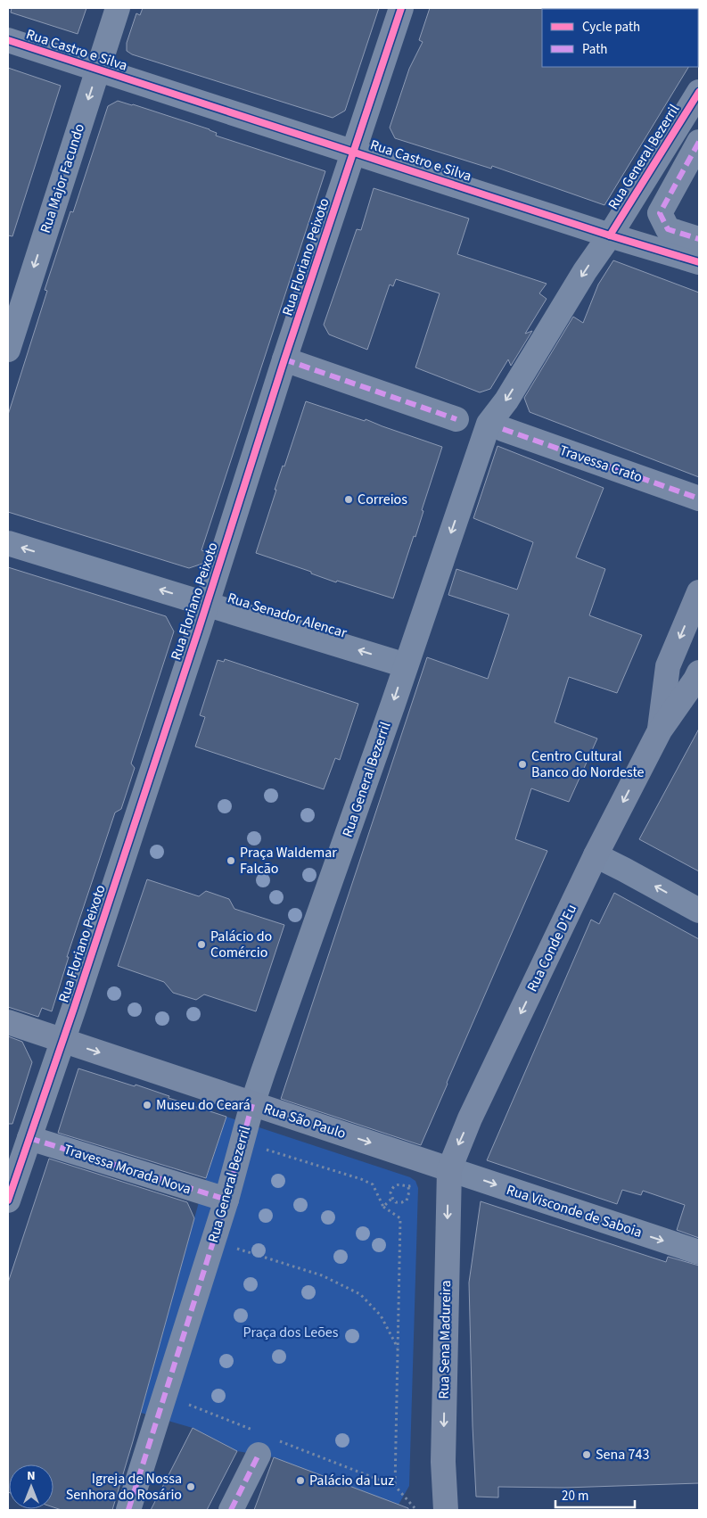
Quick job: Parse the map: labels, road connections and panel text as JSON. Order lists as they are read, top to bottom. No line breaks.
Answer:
{"streets":{"main road":["Rua Conde D'Eu","Rua São Paulo","Rua Sena Madureira"],"street":["Rua Castro e Silva","Rua General Bezerril","Rua Major Facundo","Rua Floriano Peixoto","Travessa Crato","Rua Senador Alencar","Travessa Morada Nova","Rua Visconde de Saboia"]},"crossings":[["Rua Castro e Silva","Rua General Bezerril"],["Rua Castro e Silva","Rua Major Facundo"],["Rua Castro e Silva","Rua Floriano Peixoto"],["Rua General Bezerril","Rua Senador Alencar"],["Rua General Bezerril","Rua São Paulo"],["Rua General Bezerril","Travessa Morada Nova"],["Rua Floriano Peixoto","Rua Senador Alencar"],["Rua Floriano Peixoto","Rua São Paulo"],["Rua Floriano Peixoto","Travessa Morada Nova"],["Rua Conde D'Eu","Rua São Paulo"],["Rua Conde D'Eu","Rua Visconde de Saboia"],["Rua Conde D'Eu","Rua Sena Madureira"],["Rua São Paulo","Rua Visconde de Saboia"],["Rua São Paulo","Rua Sena Madureira"],["Rua Visconde de Saboia","Rua Sena Madureira"]],"one_way":["Rua General Bezerril","Rua Major Facundo","Rua Senador Alencar","Rua Conde D'Eu","Rua São Paulo","Rua Visconde de Saboia","Rua Sena Madureira"],"parks":["Praça dos Leões"],"places":["Correios","Centro Cultural Banco do Nordeste","Praça Waldemar Falcão","Palácio do Comércio","Museu do Ceará","Sena 743","Palácio da Luz","Igreja de Nossa Senhora do Rosário"],"legend":["Cycle path","Path"],"scale_bar":"20 m","north":"top"}
